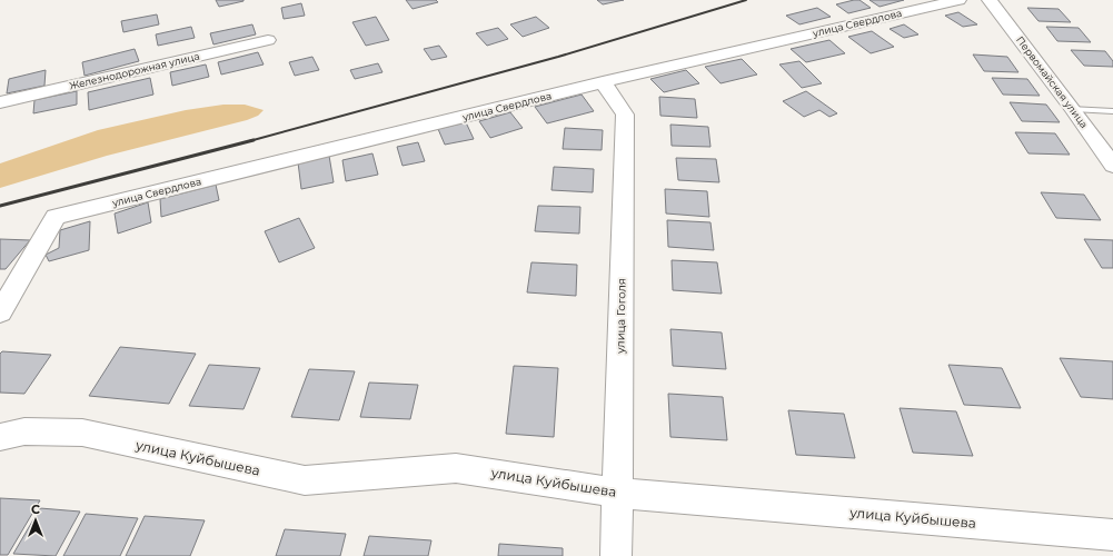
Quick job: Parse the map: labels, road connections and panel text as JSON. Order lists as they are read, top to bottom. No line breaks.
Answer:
{"streets":{"street":["улица Свердлова","Железнодорожная улица","Первомайская улица","улица Гоголя","улица Куйбышева"]},"crossings":[["улица Свердлова","улица Гоголя"],["улица Гоголя","улица Куйбышева"]],"north":"top"}
